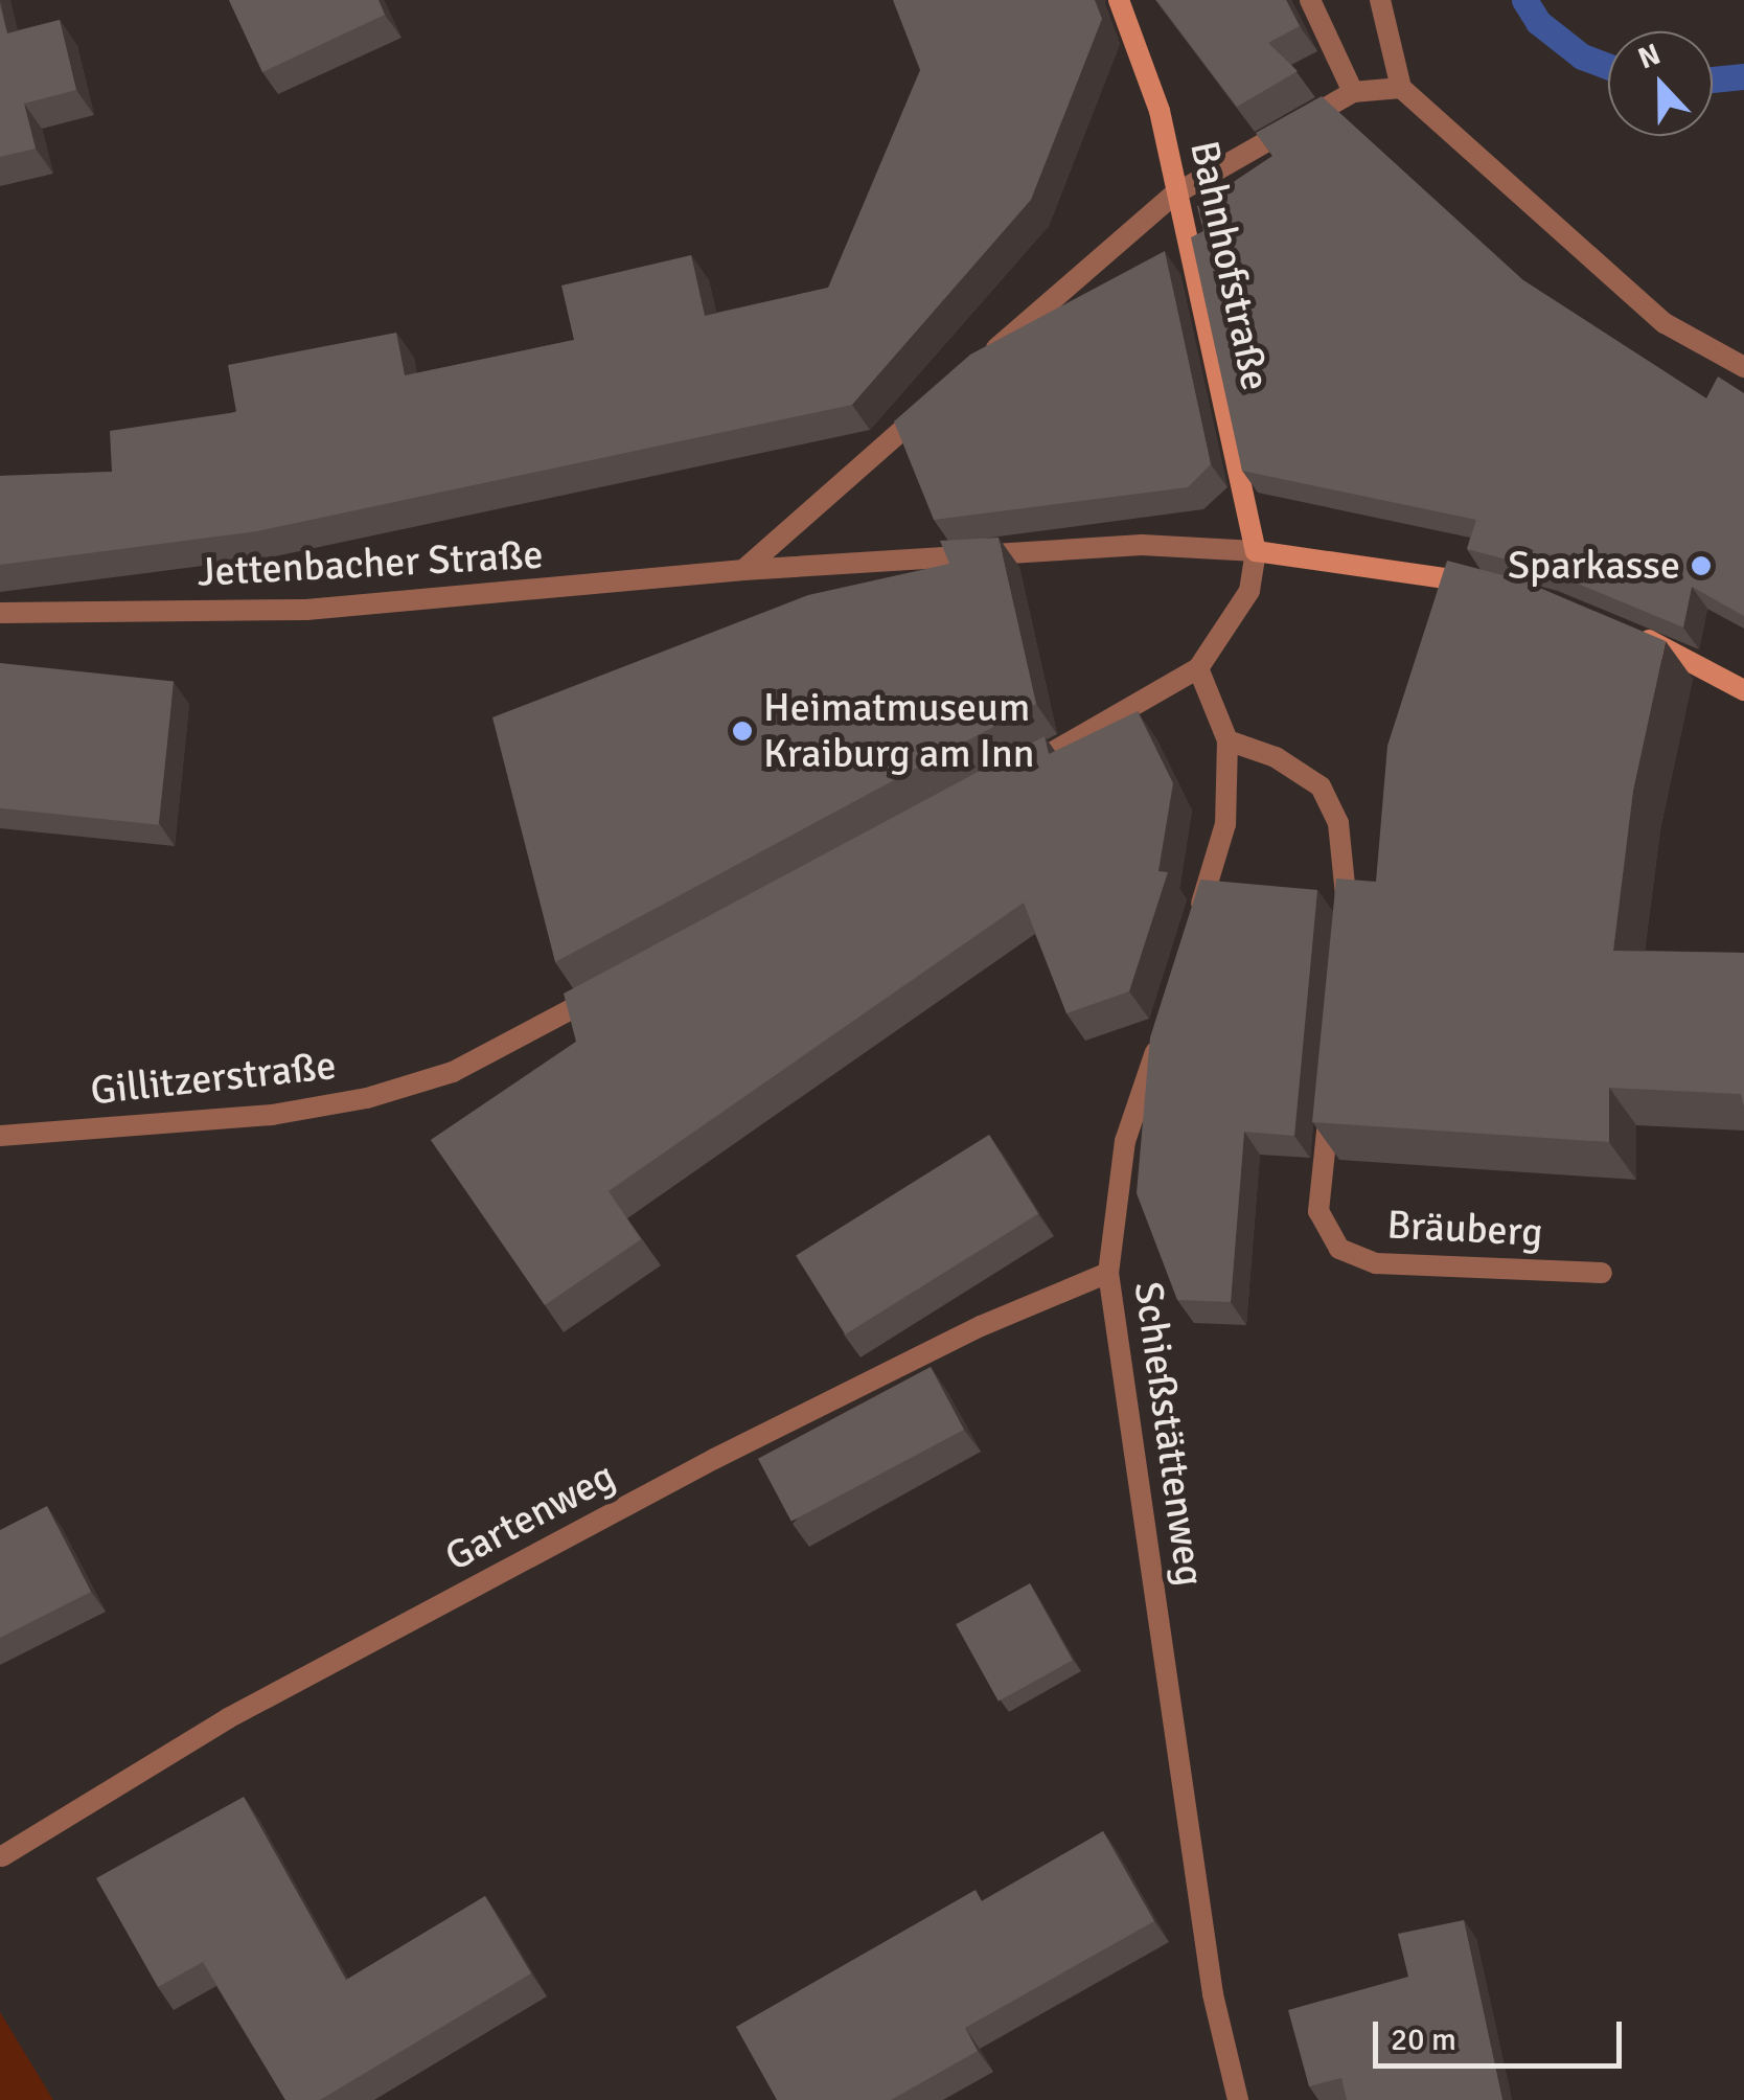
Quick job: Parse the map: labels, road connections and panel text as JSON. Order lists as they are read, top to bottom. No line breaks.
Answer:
{"streets":{"main road":["Bahnhofstraße"],"street":["Jettenbacher Straße","Gillitzerstraße","Bräuberg","Schießstättenweg","Gartenweg"]},"crossings":[["Bahnhofstraße","Jettenbacher Straße"],["Schießstättenweg","Gartenweg"]],"places":["Sparkasse","Heimatmuseum Kraiburg am Inn"],"scale_bar":"20 m","north":"top"}
